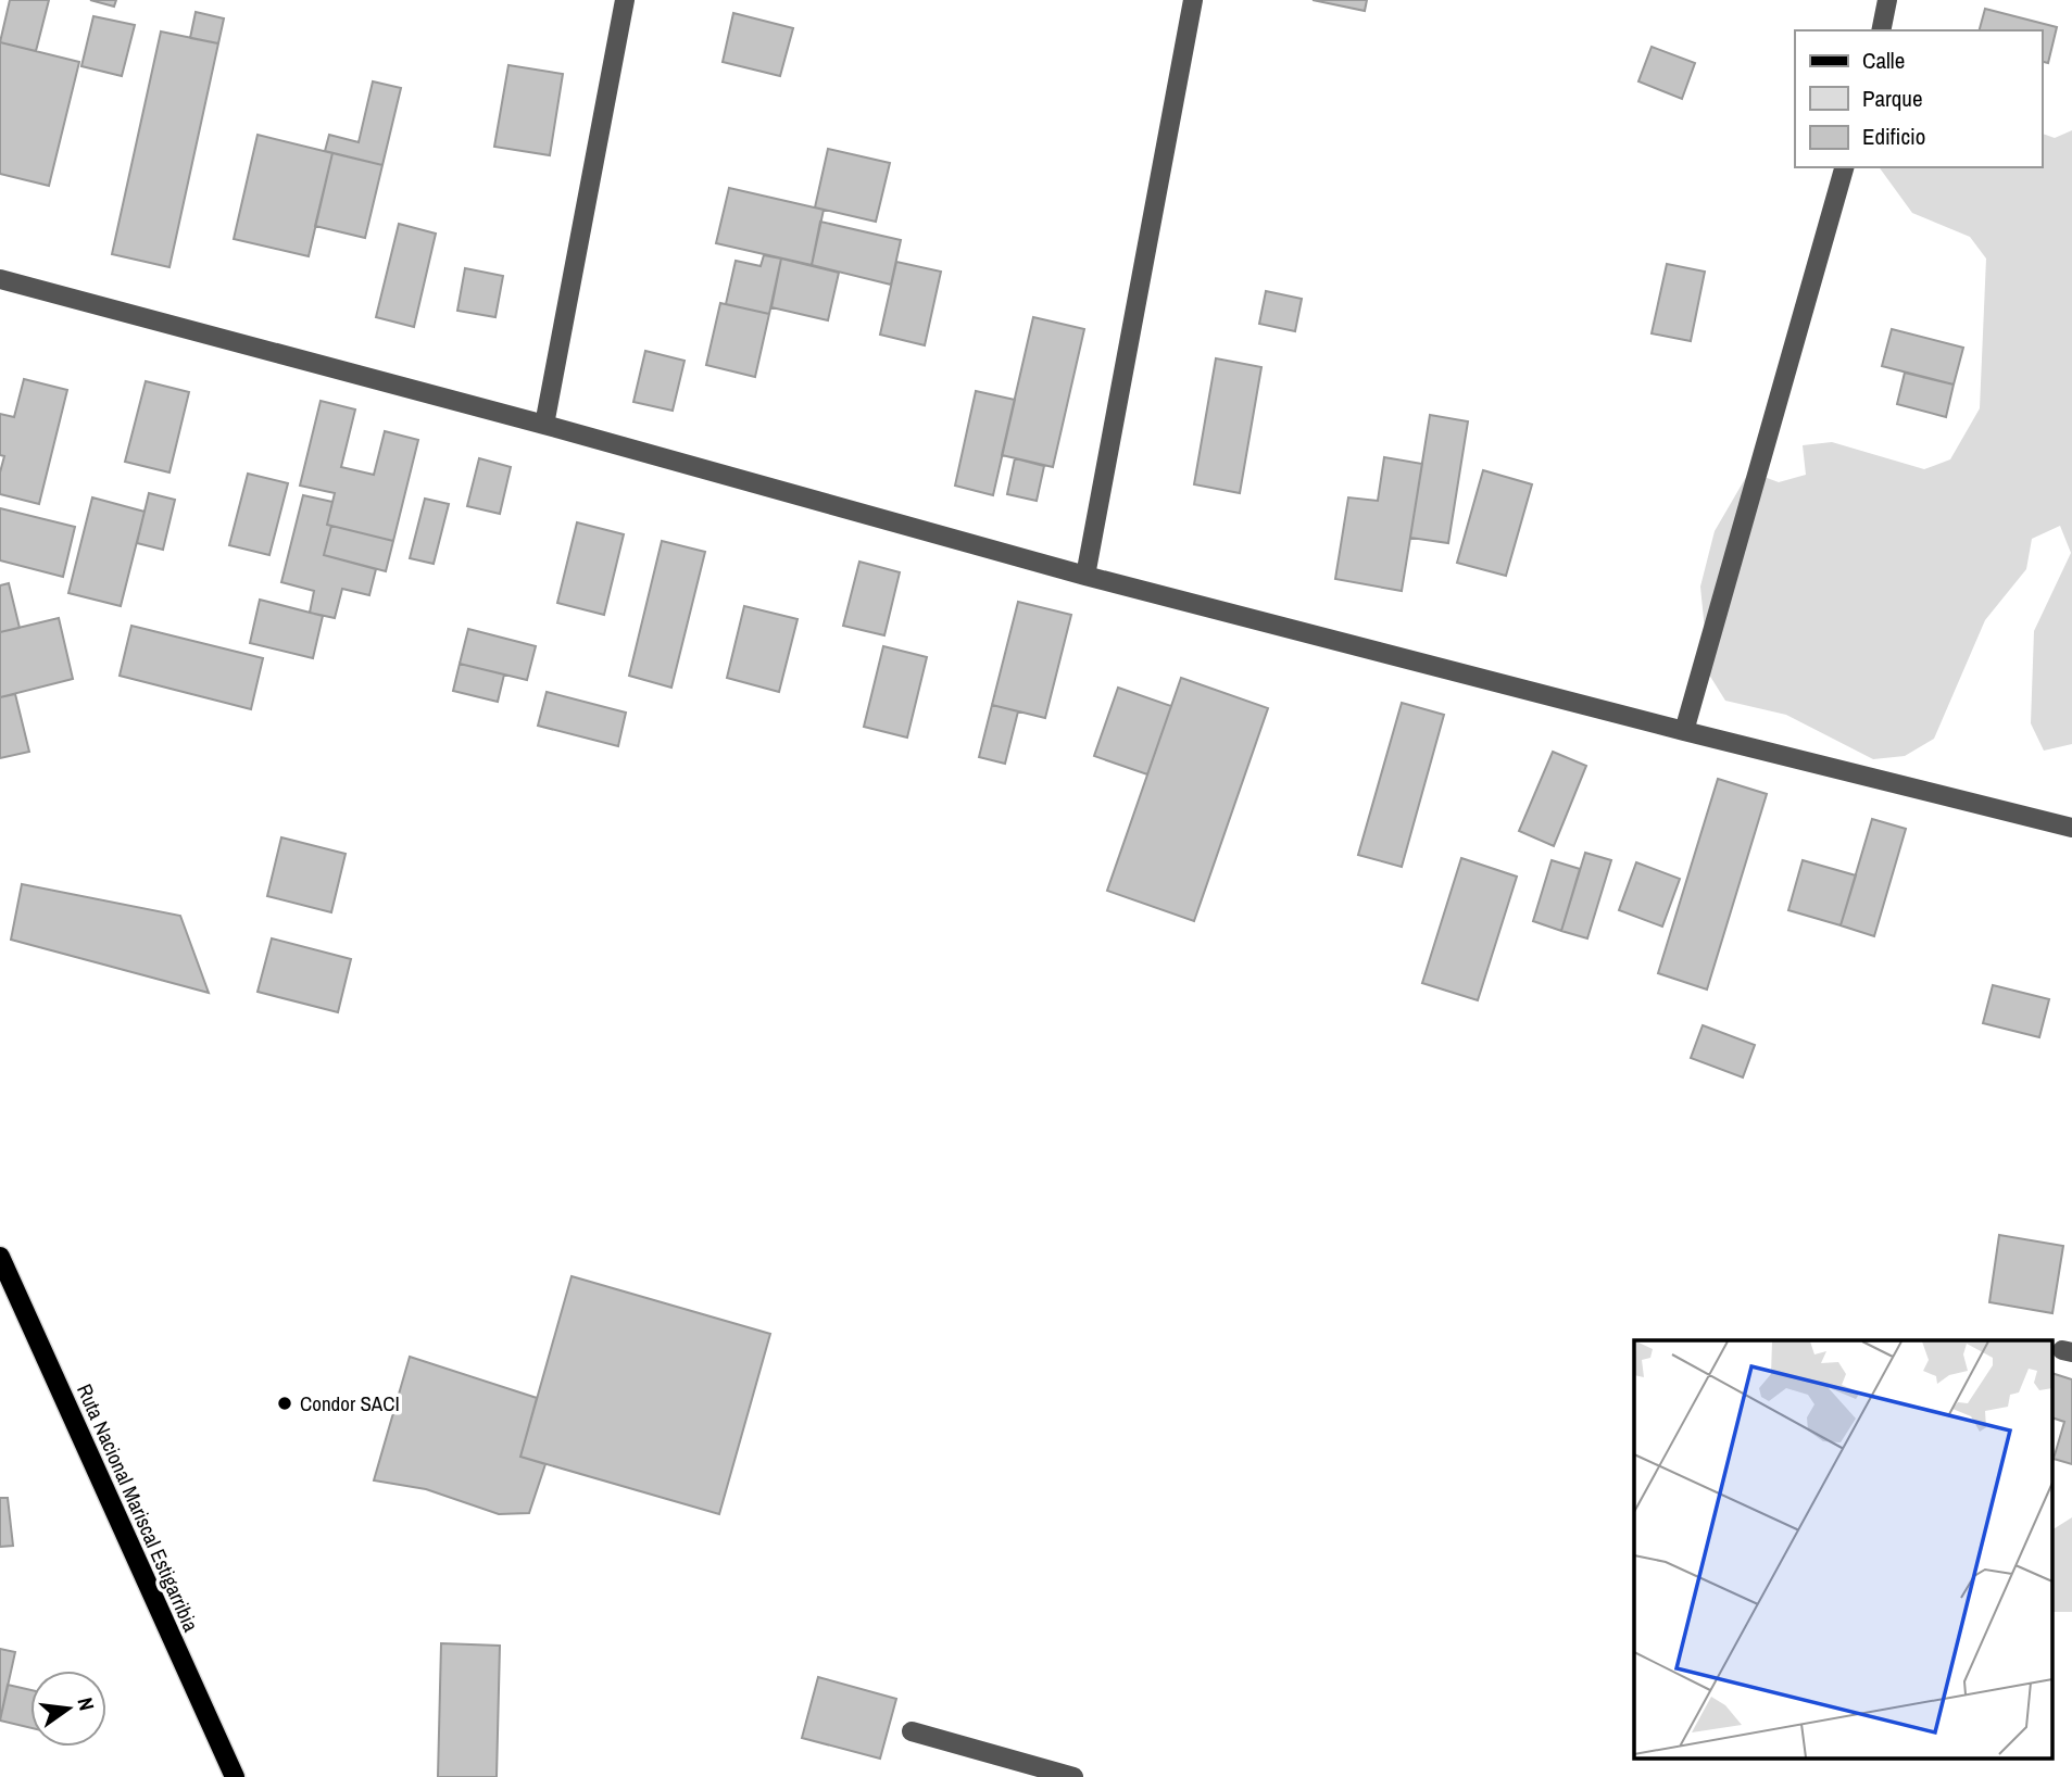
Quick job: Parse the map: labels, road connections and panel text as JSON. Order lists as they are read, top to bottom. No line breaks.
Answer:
{"streets":{"main road":["Ruta Nacional Mariscal Estigarribia"]},"places":["Condor SACI"],"legend":["Calle","Parque","Edificio"],"north":"right"}
